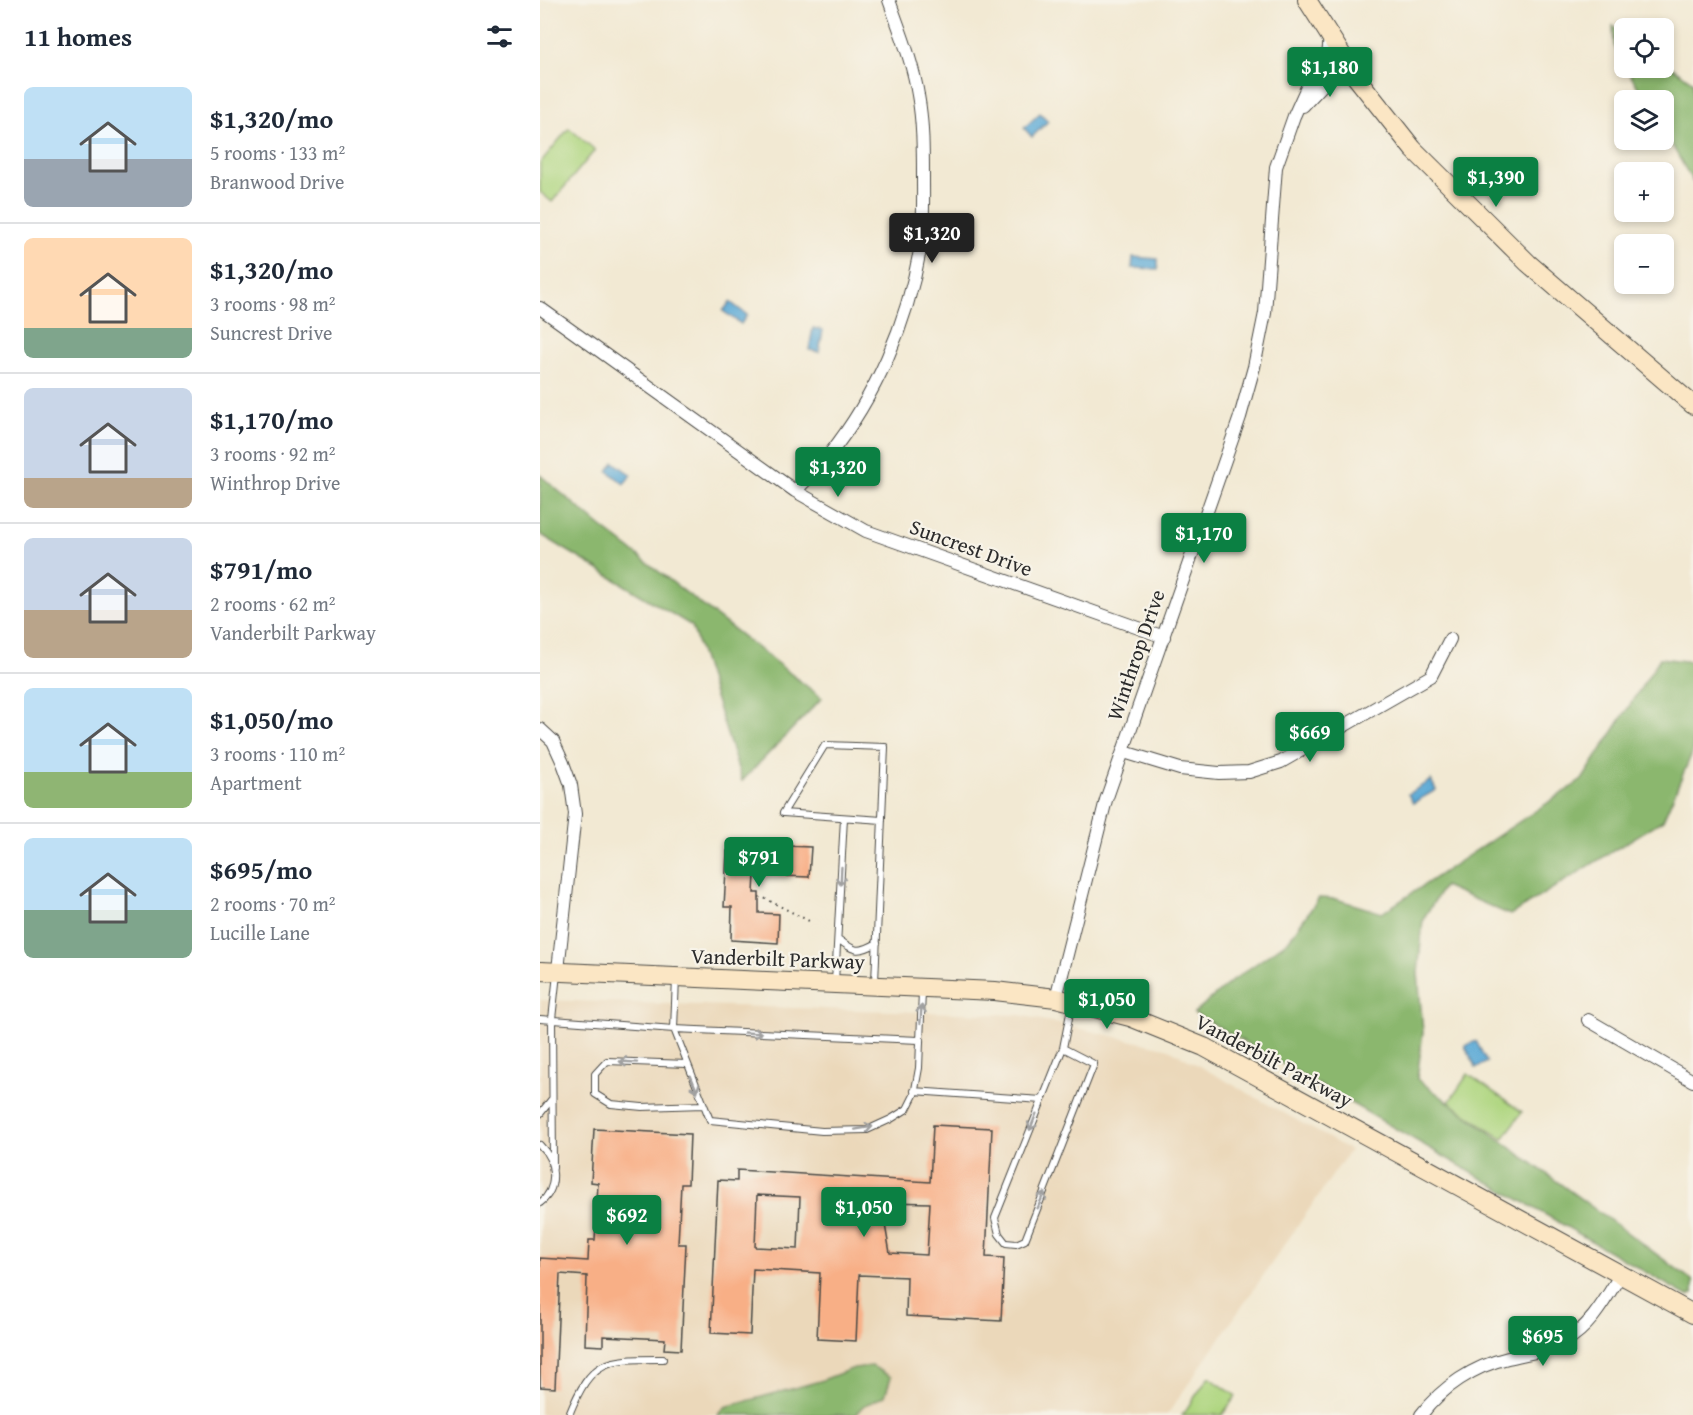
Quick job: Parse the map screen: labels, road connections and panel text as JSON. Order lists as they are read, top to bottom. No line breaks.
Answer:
{"streets":{"main road":["Vanderbilt Parkway"],"street":["Suncrest Drive","Winthrop Drive"]},"crossings":[["Suncrest Drive","Winthrop Drive"],["Winthrop Drive","Vanderbilt Parkway"]],"page":{"heading":"11 homes","map_buttons":["+","−"],"price":["$1,180","$1,390","$1,320","$1,320","$1,170","$669","$791","$1,050","$1,050","$692","$695"],"list":[{"name":"$1,320/mo","note":"5 rooms · 133 m² · Branwood Drive"},{"name":"$1,320/mo","note":"3 rooms · 98 m² · Suncrest Drive"},{"name":"$1,170/mo","note":"3 rooms · 92 m² · Winthrop Drive"},{"name":"$791/mo","note":"2 rooms · 62 m² · Vanderbilt Parkway"},{"name":"$1,050/mo","note":"3 rooms · 110 m² · Apartment"},{"name":"$695/mo","note":"2 rooms · 70 m² · Lucille Lane"}]}}
